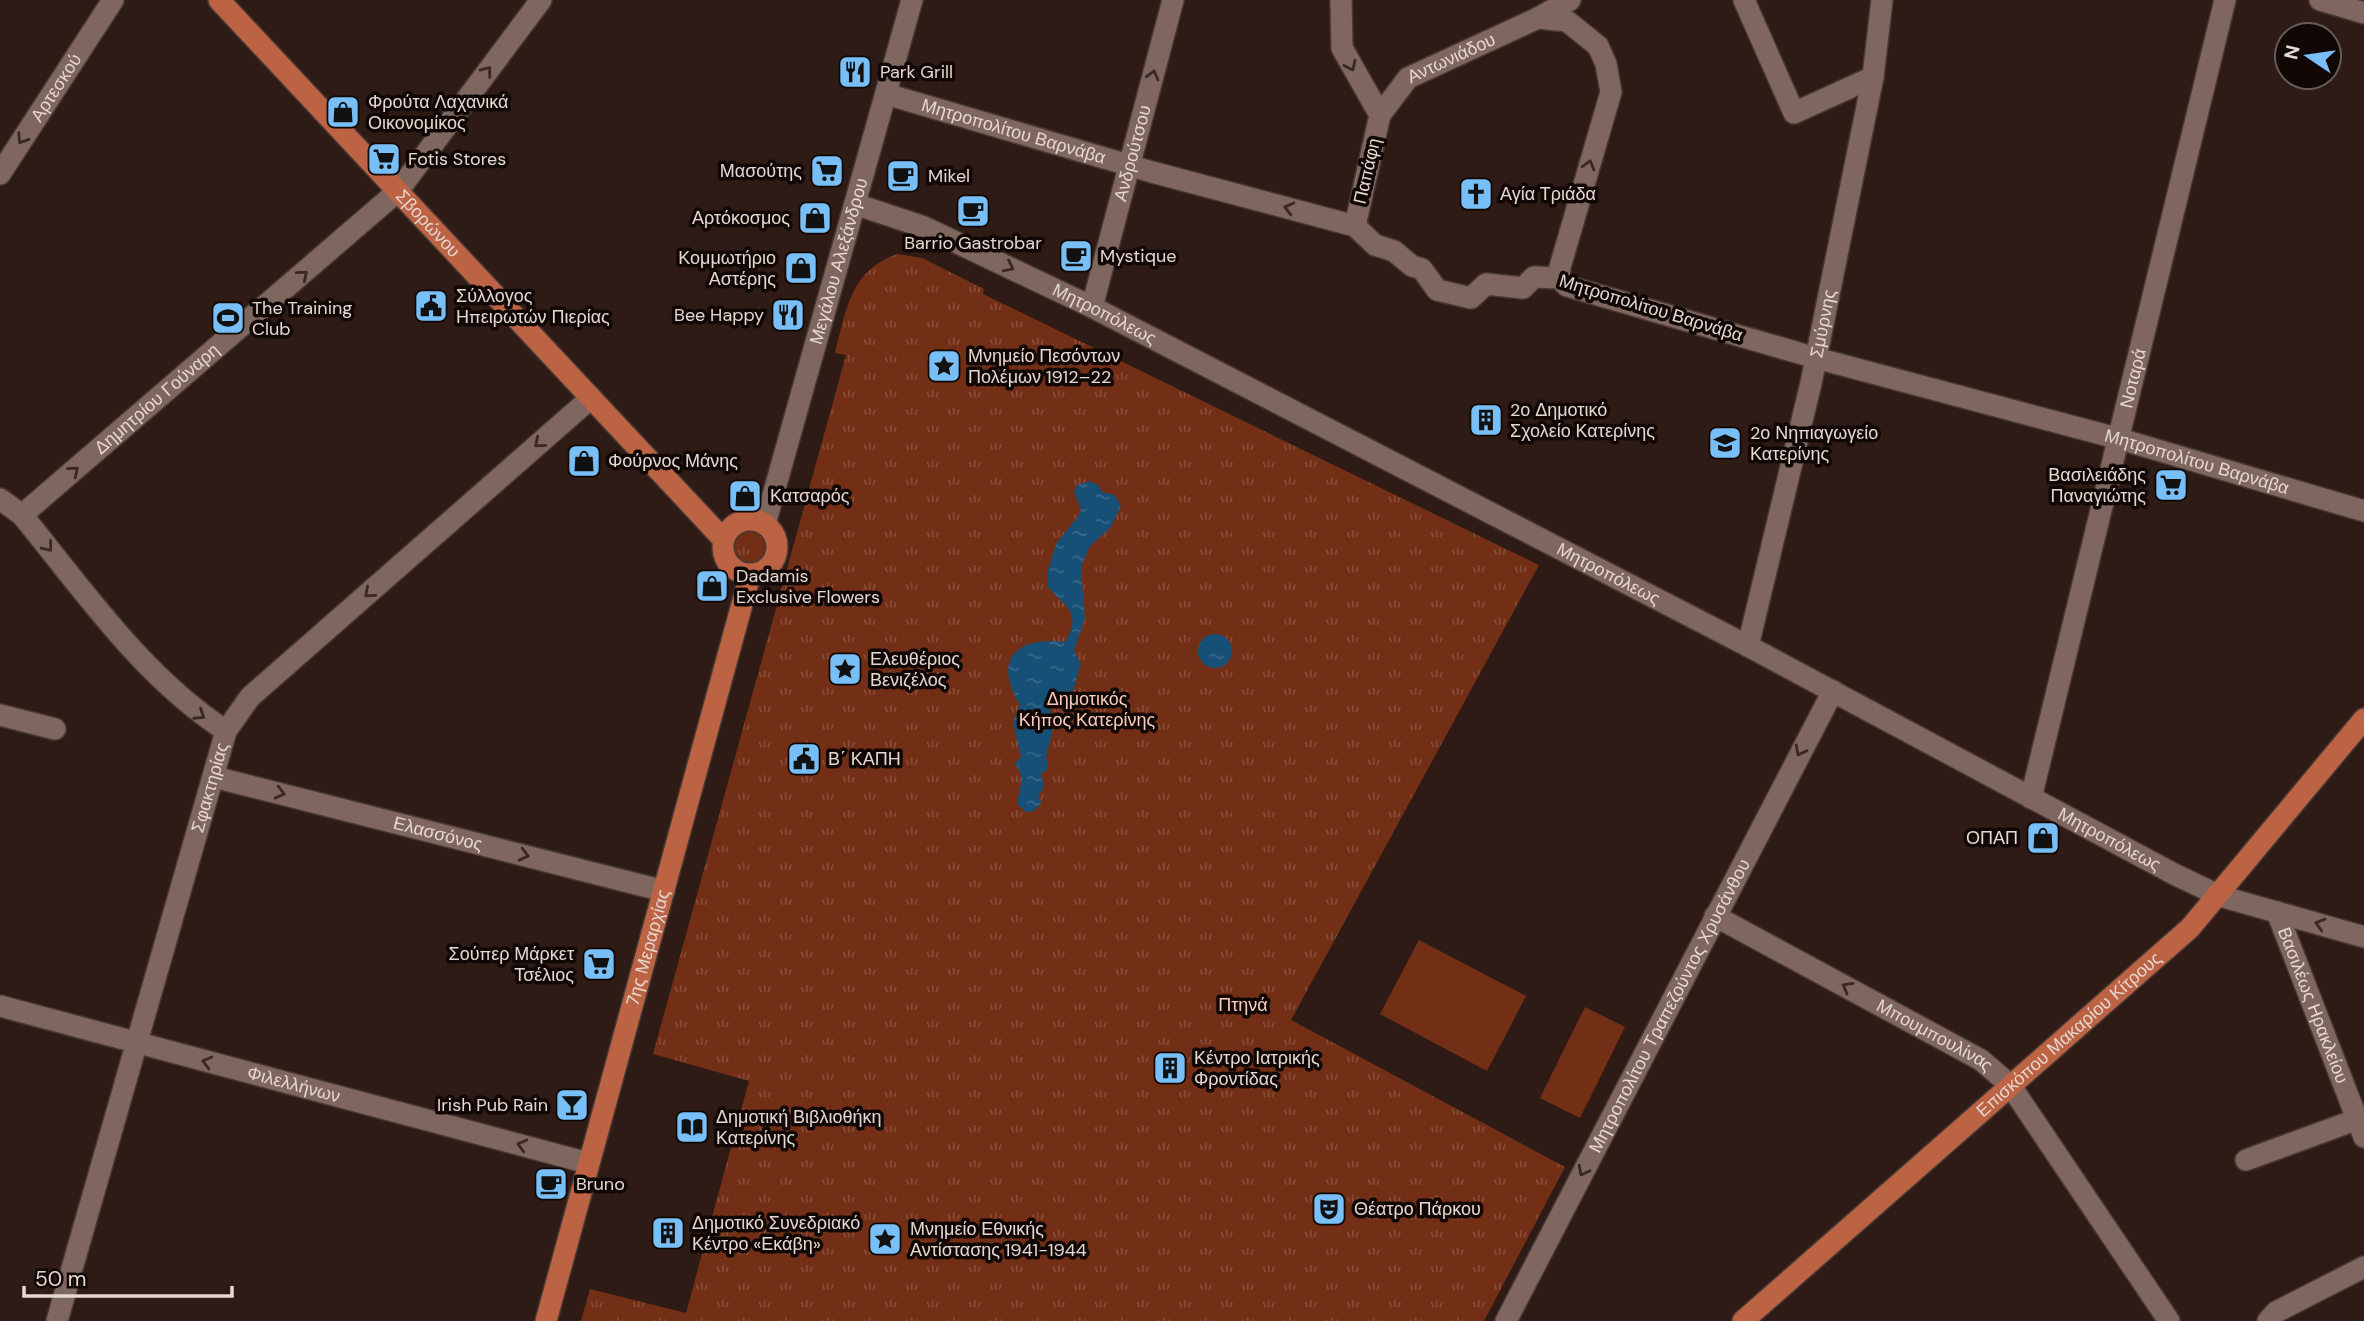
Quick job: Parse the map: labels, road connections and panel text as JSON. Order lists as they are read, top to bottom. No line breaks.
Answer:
{"streets":{"main road":["Σβορώνου","7ης Μεραρχίας","Επισκόπου Μακαρίου Κίτρους"],"street":["Αντωνιάδου","Αρτεσκού","Μητροπολίτου Βαρνάβα","Ανδρούτσου","Παπάφη","Μεγάλου Αλεξάνδρου","Μητροπόλεως","Σμύρνης","Νοταρά","Δημητρίου Γούναρη","Σφακτηρίας","Ελασσόνος","Βασιλέως Ηρακλείου","Μητροπολίτου Τραπεζούντος Χρυσάνθου","Μπουμπουλίνας","Φιλελλήνων"]},"crossings":[["Αντωνιάδου","Παπάφη"],["Μητροπολίτου Βαρνάβα","Ανδρούτσου"],["Μητροπολίτου Βαρνάβα","Παπάφη"],["Μητροπολίτου Βαρνάβα","Μεγάλου Αλεξάνδρου"],["Μητροπολίτου Βαρνάβα","Σμύρνης"],["Μητροπολίτου Βαρνάβα","Νοταρά"],["Ανδρούτσου","Μητροπόλεως"],["Σβορώνου","Μεγάλου Αλεξάνδρου"],["Σβορώνου","Δημητρίου Γούναρη"],["Σβορώνου","Σφακτηρίας"],["Σβορώνου","7ης Μεραρχίας"],["Μεγάλου Αλεξάνδρου","Μητροπόλεως"],["Μεγάλου Αλεξάνδρου","7ης Μεραρχίας"],["Μητροπόλεως","Σμύρνης"],["Μητροπόλεως","Νοταρά"],["Μητροπόλεως","Βασιλέως Ηρακλείου"],["Μητροπόλεως","Μητροπολίτου Τραπεζούντος Χρυσάνθου"],["Μητροπόλεως","Επισκόπου Μακαρίου Κίτρους"],["Σφακτηρίας","Ελασσόνος"],["Σφακτηρίας","Φιλελλήνων"],["Ελασσόνος","7ης Μεραρχίας"],["7ης Μεραρχίας","Φιλελλήνων"],["Μητροπολίτου Τραπεζούντος Χρυσάνθου","Μπουμπουλίνας"],["Επισκόπου Μακαρίου Κίτρους","Μπουμπουλίνας"]],"one_way":["Αρτεσκού","Ανδρούτσου","Παπάφη","Δημητρίου Γούναρη","Σφακτηρίας","Ελασσόνος","Μητροπολίτου Τραπεζούντος Χρυσάνθου","Μπουμπουλίνας","Φιλελλήνων"],"parks":["Δημοτικός Κήπος Κατερίνης","Πτηνά"],"places":{"restaurant":["Park Grill","Bee Happy"],"shop":["Φρούτα Λαχανικά Οικονομίκος","Αρτόκοσμος","Κομμωτήριο Αστέρης","Φούρνος Μάνης","Κατσαρός","Dadamis Exclusive Flowers","ΟΠΑΠ"],"supermarket":["Fotis Stores","Μασούτης","Βασιλειάδης Παναγιώτης","Σούπερ Μάρκετ Τσέλιος"],"cafe":["Mikel","Barrio Gastrobar","Mystique","Bruno"],"church":["Αγία Τριάδα"],"public building":["Σύλλογος Ηπειρωτών Πιερίας","Β΄ ΚΑΠΗ"],"sports":["The Training Club"],"place":["Μνημείο Πεσόντων Πολέμων 1912–22","Ελευθέριος Βενιζέλος","Μνημείο Εθνικής Αντίστασης 1941-1944"],"building":["2ο Δημοτικό Σχολείο Κατερίνης","Κέντρο Ιατρικής Φροντίδας","Δημοτικό Συνεδριακό Κέντρο «Εκάβη»"],"school or university":["2ο Νηπιαγωγείο Κατερίνης"],"bar":["Irish Pub Rain"],"library":["Δημοτική Βιβλιοθήκη Κατερίνης"],"theatre":["Θέατρο Πάρκου"]},"scale_bar":"50 m","north":"left"}
